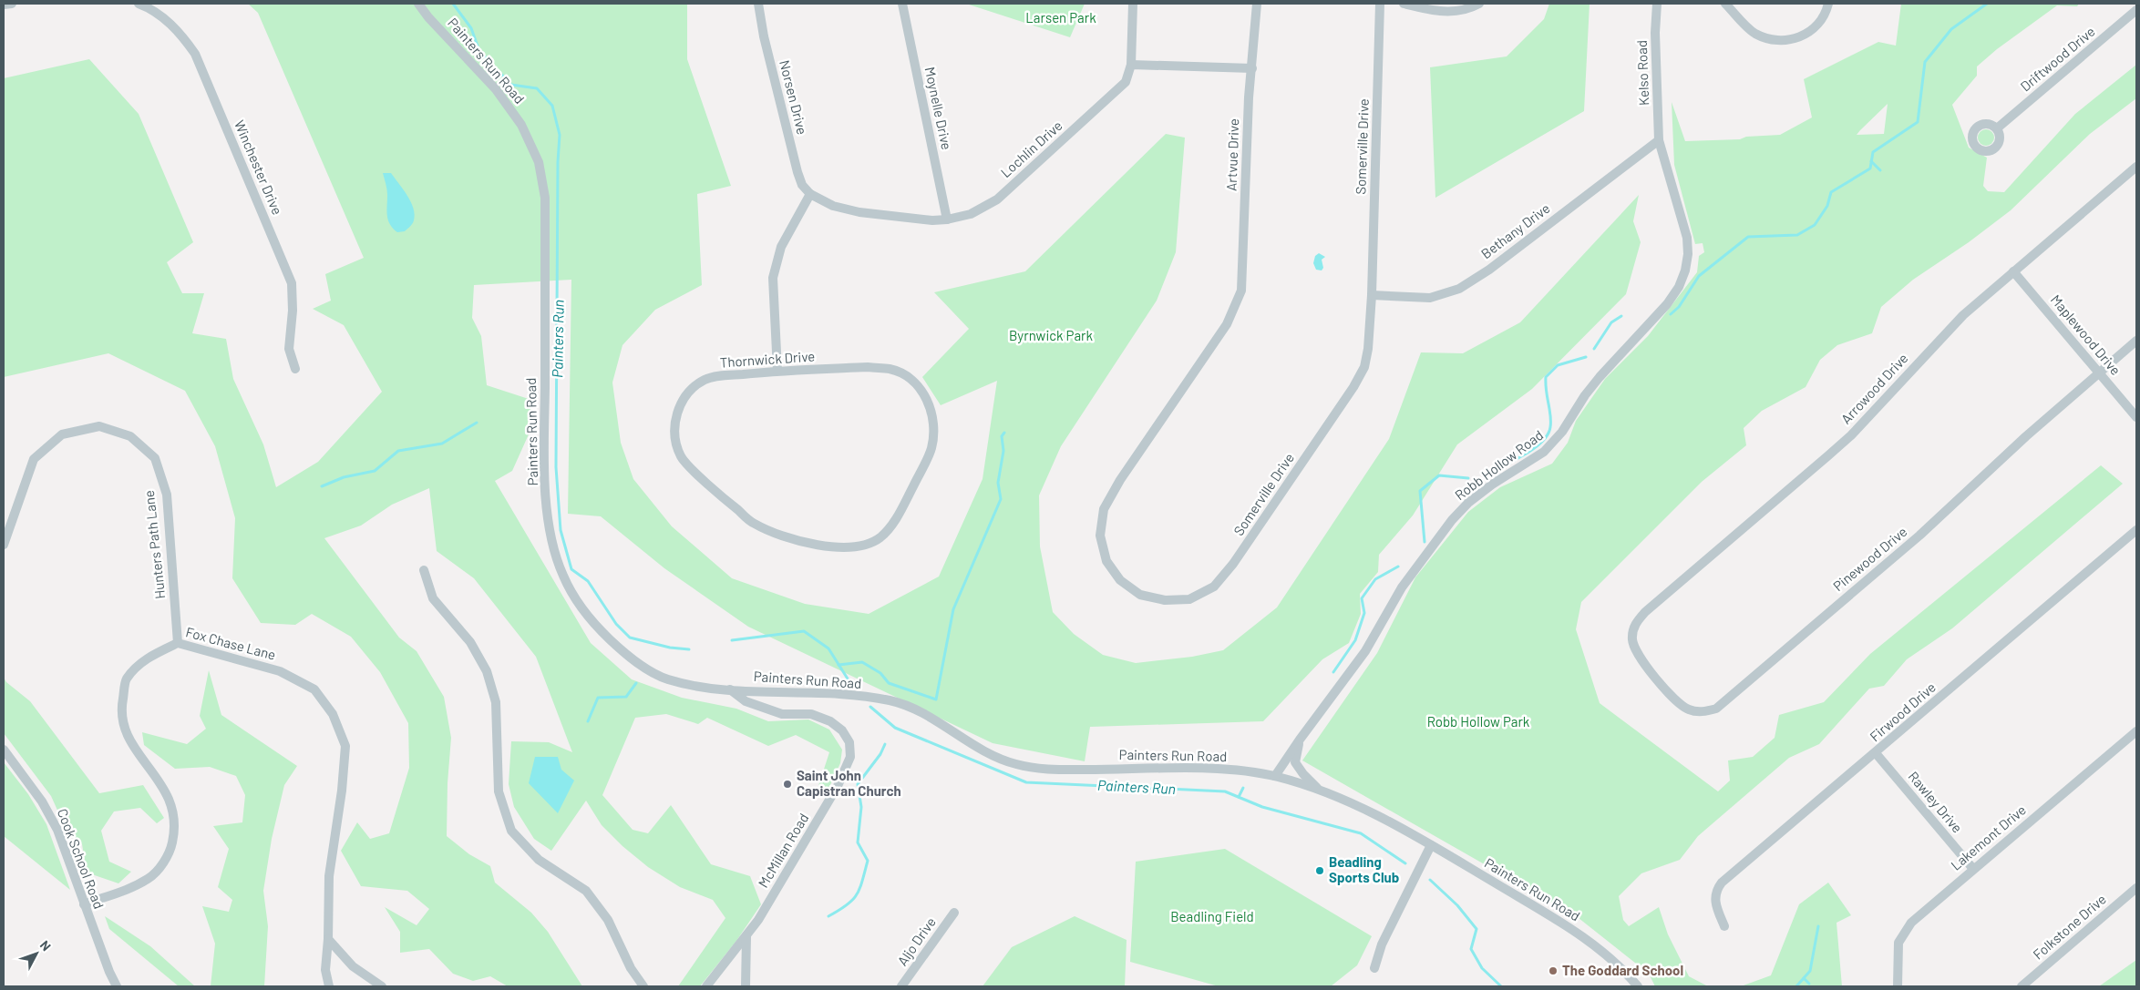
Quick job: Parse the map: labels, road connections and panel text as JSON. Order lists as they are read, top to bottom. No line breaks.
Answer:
{"streets":{"street":["Driftwood Drive","Painters Run Road","Kelso Road","Norsen Drive","Moynelle Drive","Somerville Drive","Lochlin Drive","Artvue Drive","Winchester Drive","Bethany Drive","Maplewood Drive","Thornwick Drive","Arrowood Drive","Robb Hollow Road","Hunters Path Lane","Pinewood Drive","Fox Chase Lane","Firwood Drive","Rawley Drive","Lakemont Drive","McMillan Road","Cook School Road","Folkstone Drive","Aljo Drive"]},"crossings":[["Painters Run Road","Robb Hollow Road"],["Painters Run Road","McMillan Road"],["Kelso Road","Bethany Drive"],["Kelso Road","Robb Hollow Road"],["Norsen Drive","Lochlin Drive"],["Moynelle Drive","Lochlin Drive"],["Somerville Drive","Artvue Drive"],["Somerville Drive","Bethany Drive"],["Bethany Drive","Robb Hollow Road"],["Maplewood Drive","Arrowood Drive"],["Maplewood Drive","Pinewood Drive"],["Arrowood Drive","Pinewood Drive"],["Hunters Path Lane","Fox Chase Lane"],["Fox Chase Lane","Cook School Road"],["Firwood Drive","Rawley Drive"],["Rawley Drive","Lakemont Drive"]],"water":["Painters Run"],"parks":["Larsen Park","Byrnwick Park","Robb Hollow Park","Beadling Field"],"places":["Saint John Capistran Church","Beadling Sports Club","The Goddard School"],"north":"top right"}
